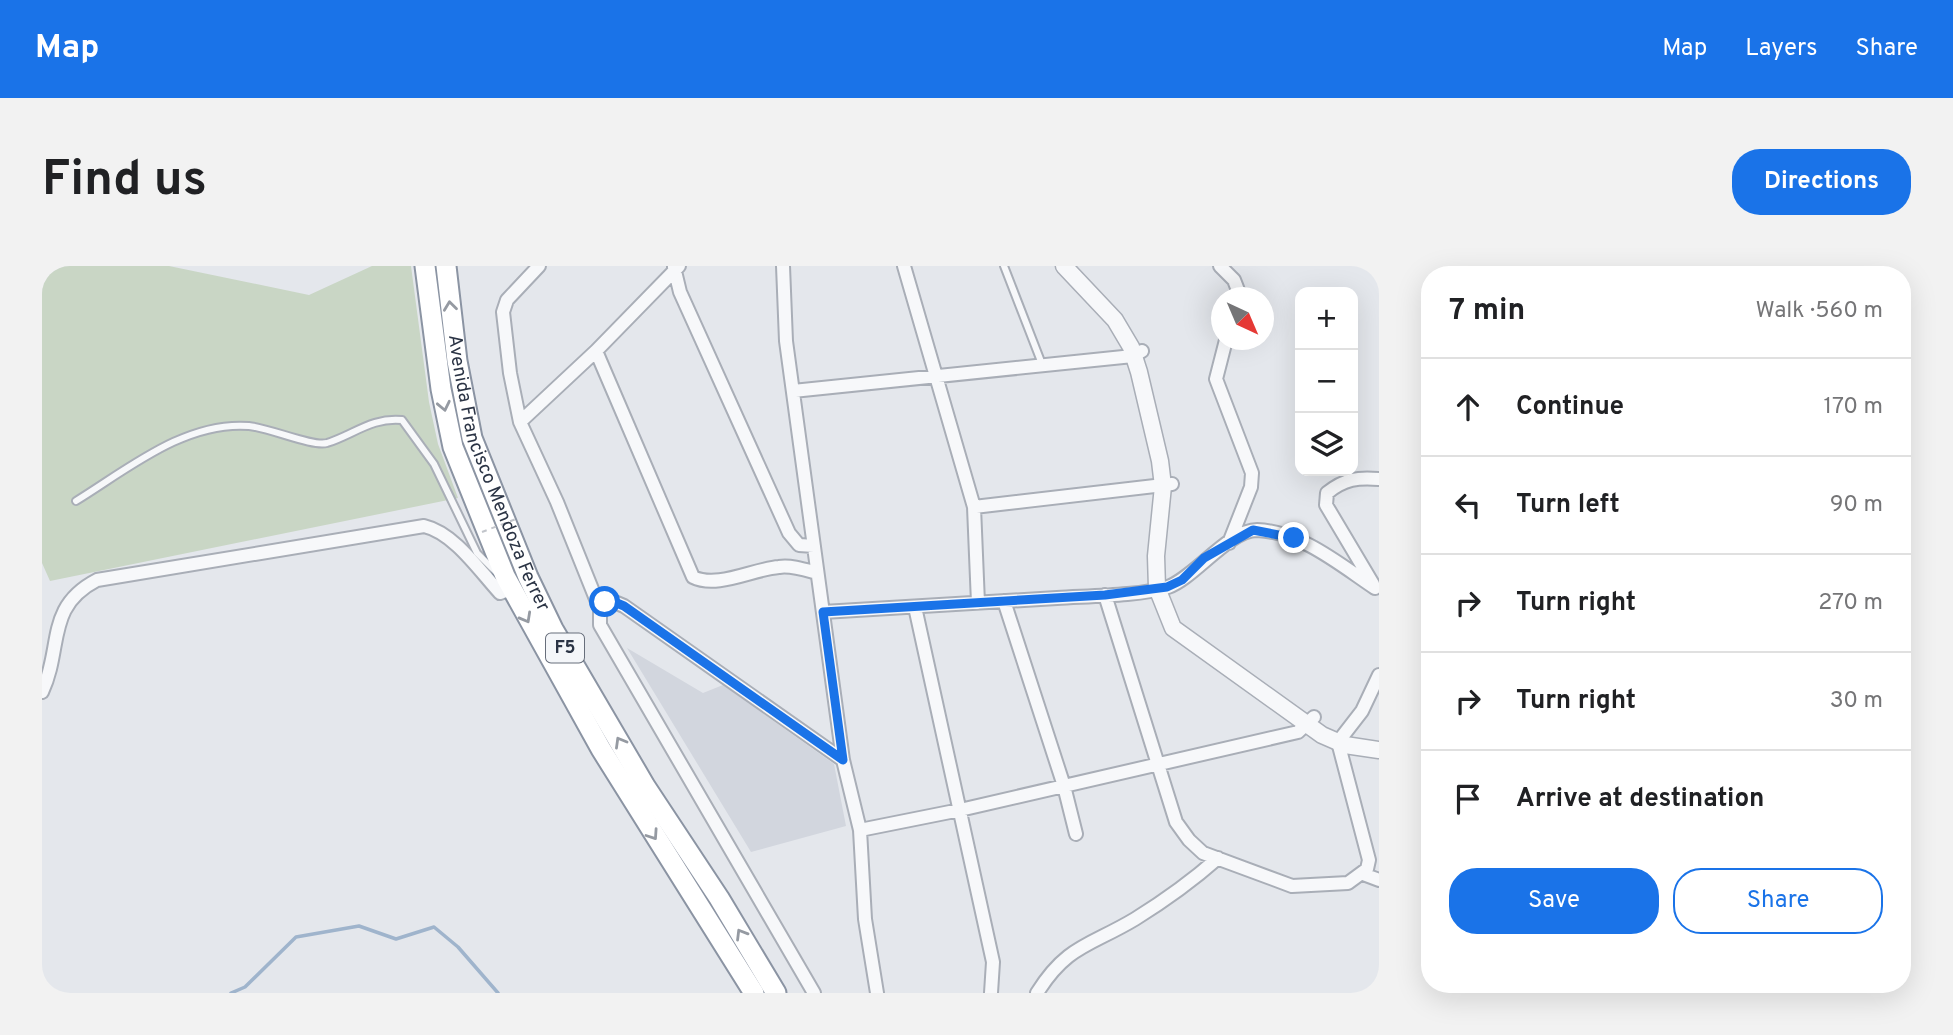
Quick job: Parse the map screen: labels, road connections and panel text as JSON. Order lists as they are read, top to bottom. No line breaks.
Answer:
{"streets":{"highway":["Avenida Francisco Mendoza Ferrer","F5"]},"north":"bottom right","page":{"header":"Map","nav":["Map","Layers","Share"],"buttons":["Directions",["Save","Share"]],"title":"Find us","heading":["7 min","Walk · 560 m"],"map_buttons":["+","−"],"list":[["Continue","170 m"],["Turn left","90 m"],["Turn right","270 m"],["Turn right","30 m"],"Arrive at destination"]}}
